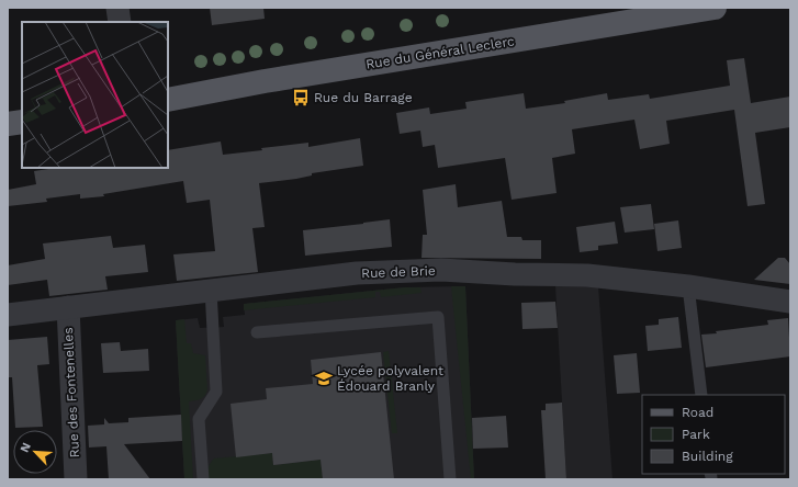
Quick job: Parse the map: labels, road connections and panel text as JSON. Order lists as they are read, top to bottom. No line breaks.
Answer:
{"streets":{"main road":["Rue du Général Leclerc"],"street":["Rue de Brie","Rue des Fontenelles"]},"crossings":[["Rue de Brie","Rue des Fontenelles"]],"places":{"bus stop":["Rue du Barrage"],"school or university":["Lycée polyvalent Édouard Branly"]},"legend":["Road","Park","Building"],"north":"top left"}
